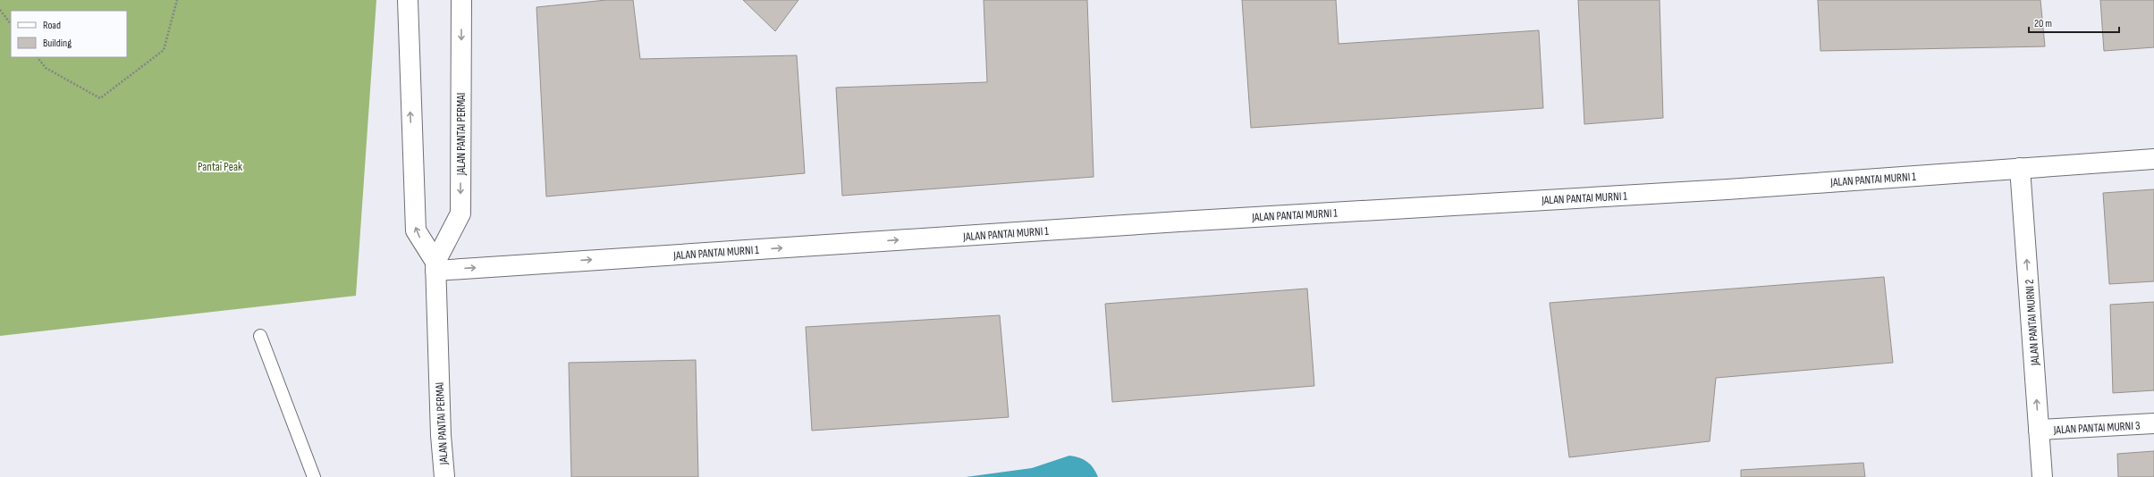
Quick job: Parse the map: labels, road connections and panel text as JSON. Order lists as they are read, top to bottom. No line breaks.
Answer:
{"streets":{"street":["JALAN PANTAI PERMAI","JALAN PANTAI MURNI 1","JALAN PANTAI MURNI 2","JALAN PANTAI MURNI 3"]},"crossings":[["JALAN PANTAI PERMAI","JALAN PANTAI MURNI 1"],["JALAN PANTAI MURNI 1","JALAN PANTAI MURNI 2"],["JALAN PANTAI MURNI 2","JALAN PANTAI MURNI 3"]],"one_way":["JALAN PANTAI MURNI 1","JALAN PANTAI MURNI 2"],"parks":["Pantai Peak"],"legend":["Road","Building"],"scale_bar":"20 m"}
